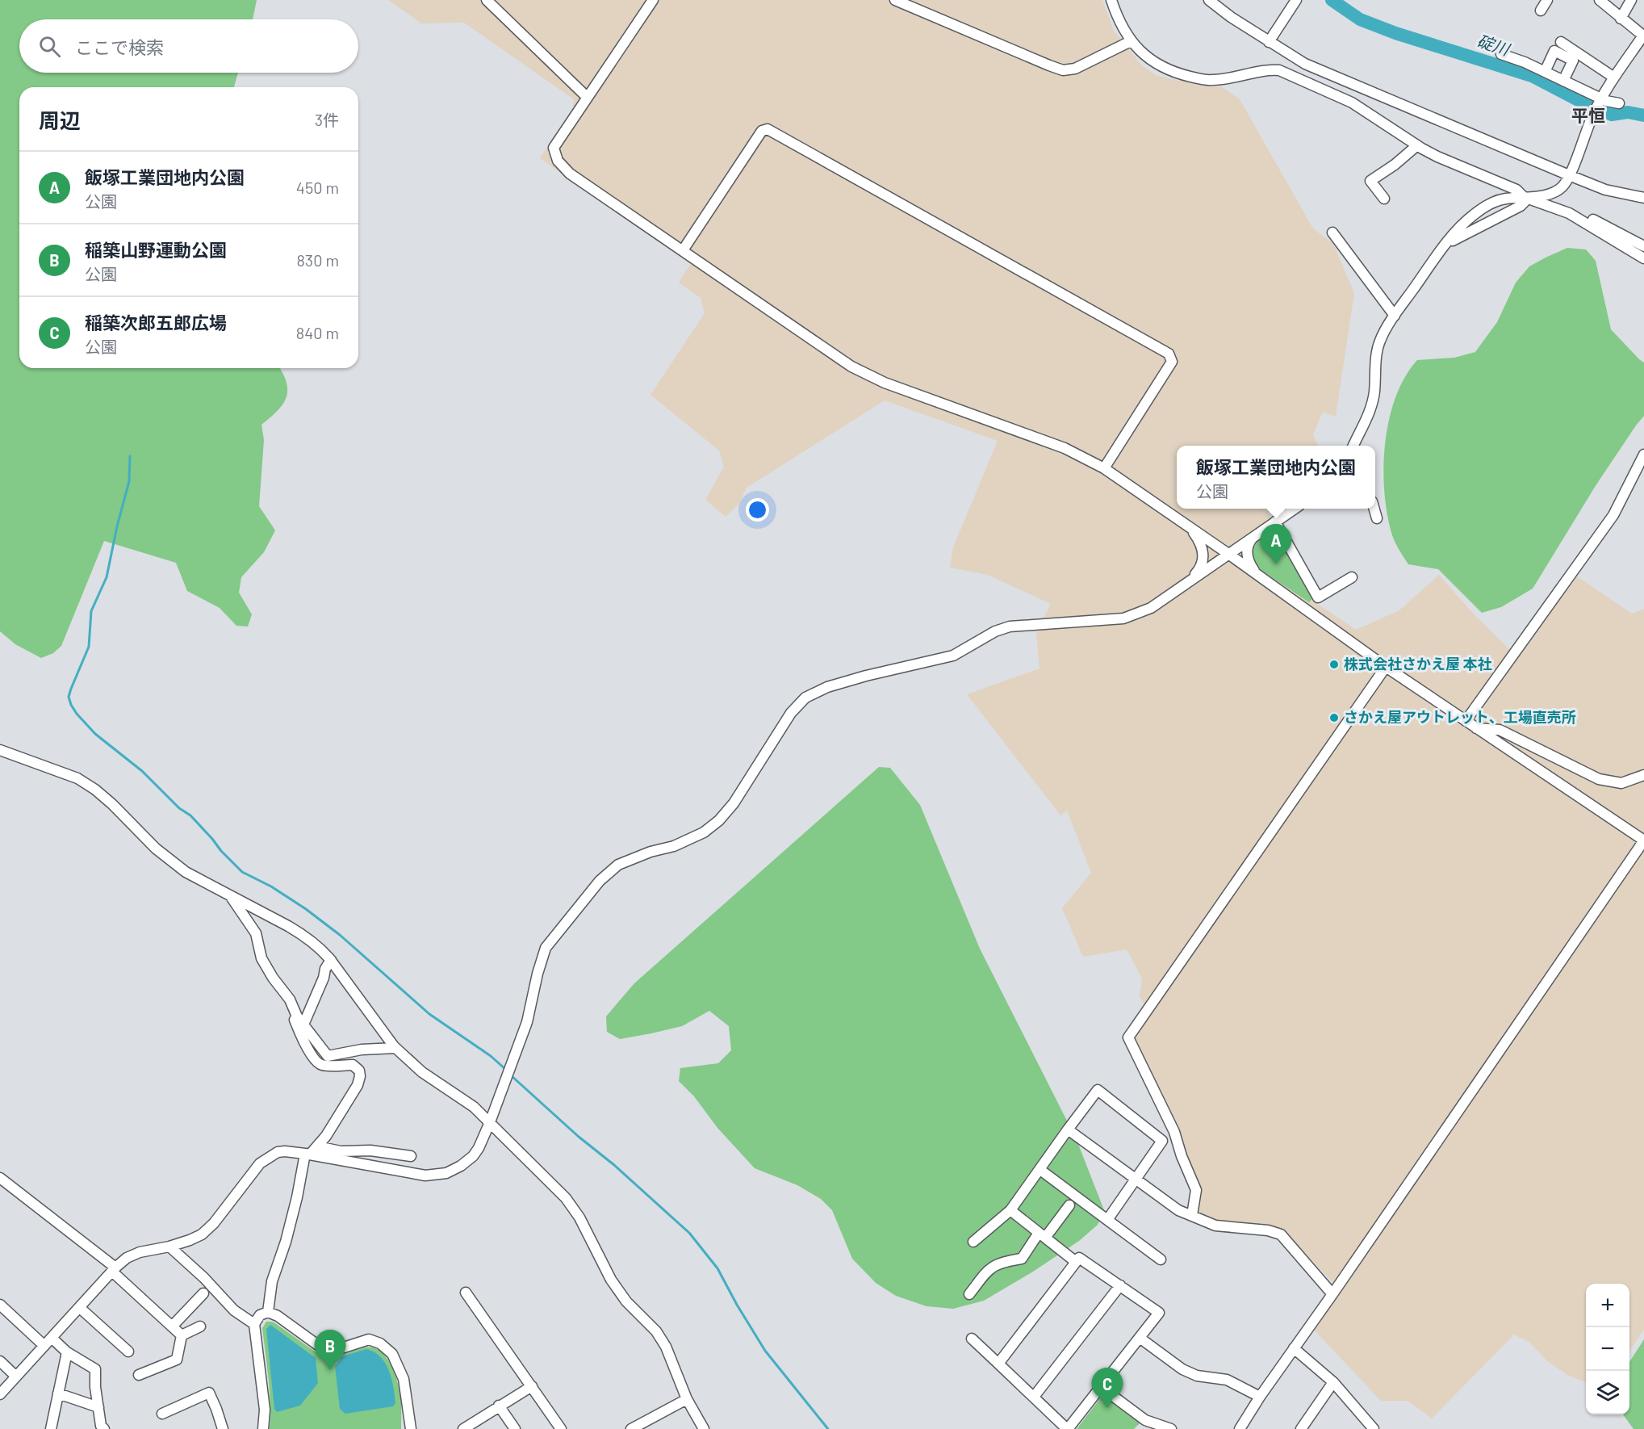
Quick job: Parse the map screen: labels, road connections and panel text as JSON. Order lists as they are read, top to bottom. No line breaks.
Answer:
{"districts":["平恒"],"water":["碇川"],"places":["株式会社さかえ屋 本社","さかえ屋アウトレット、工場直売所"],"page":{"search":"ここで検索","heading":["周辺","3件"],"list":[{"mark":"A","name":"飯塚工業団地内公園","note":"公園","value":"450 m"},{"mark":"B","name":"稲築山野運動公園","note":"公園","value":"830 m"},{"mark":"C","name":"稲築次郎五郎広場","note":"公園","value":"840 m"}],"popup":["飯塚工業団地内公園","公園"],"pins":["A","B","C"],"map_buttons":["+","−"]}}
